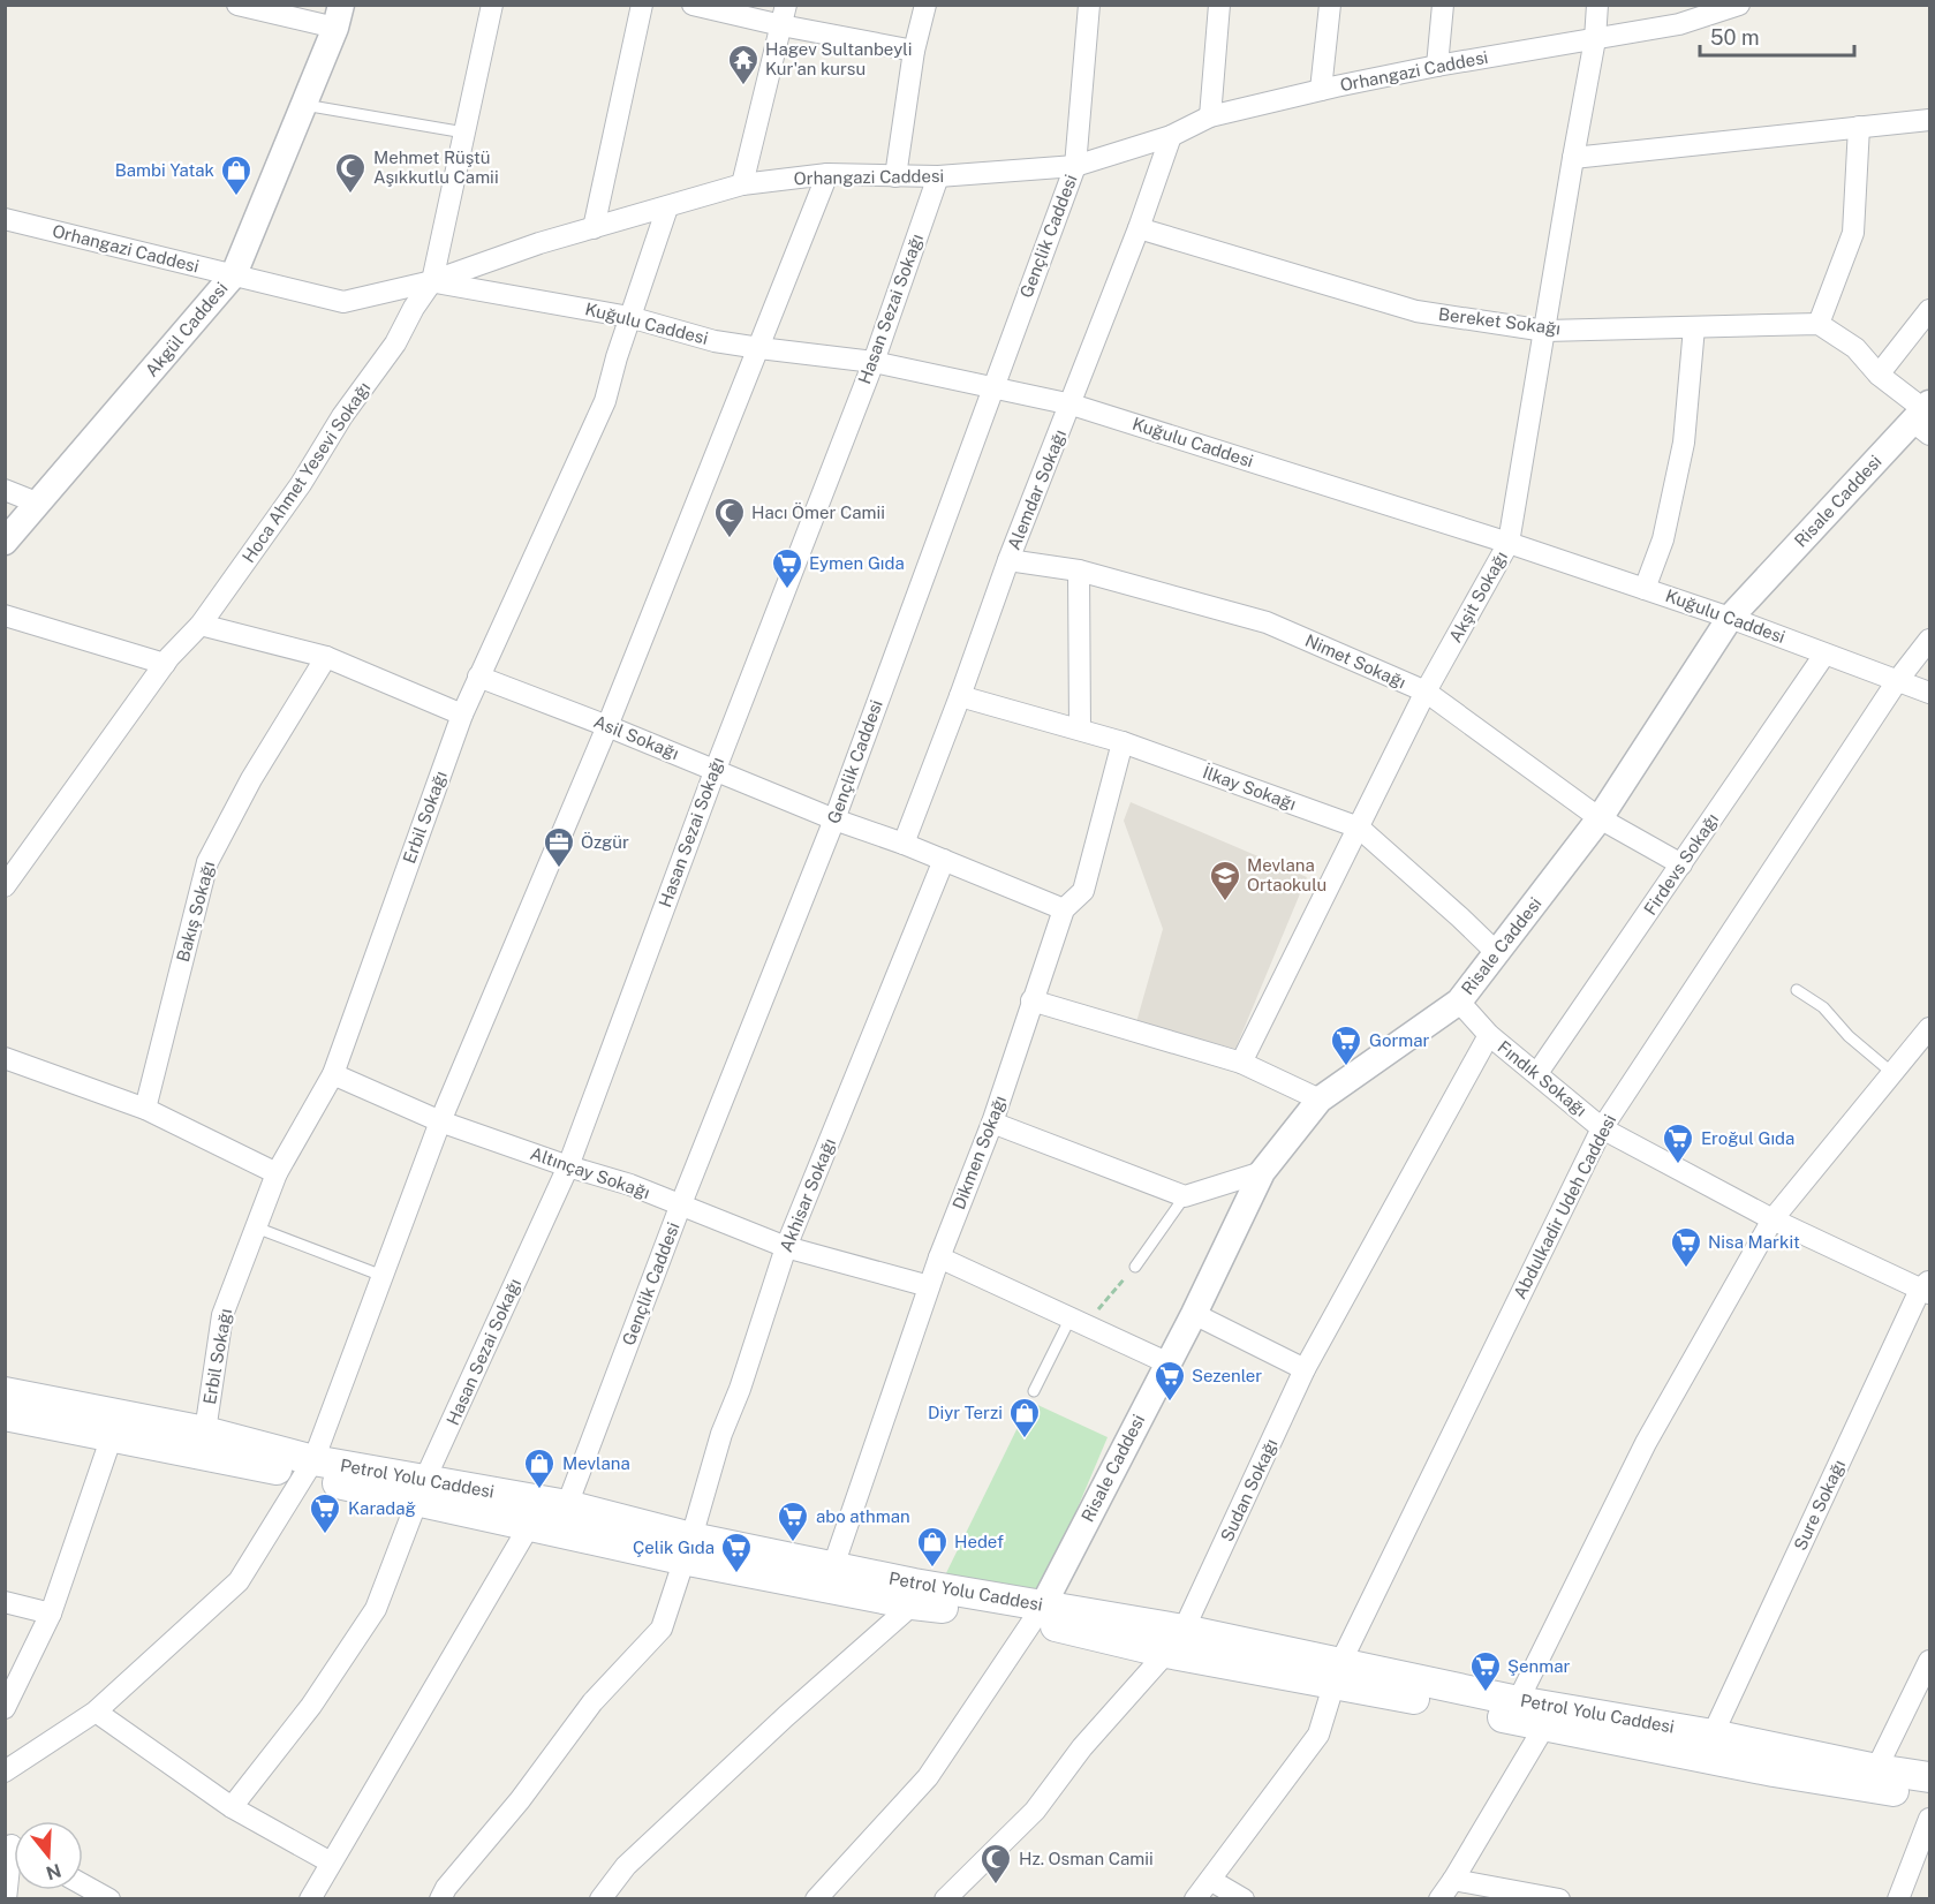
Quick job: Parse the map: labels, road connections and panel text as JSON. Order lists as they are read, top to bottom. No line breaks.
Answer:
{"streets":{"main road":["Petrol Yolu Caddesi"],"street":["Orhangazi Caddesi","Gençlik Caddesi","Hasan Sezai Sokağı","Bereket Sokağı","Kuğulu Caddesi","Akgül Caddesi","Hoca Ahmet Yesevi Sokağı","Alemdar Sokağı","Risale Caddesi","Akşit Sokağı","Nimet Sokağı","Asil Sokağı","İlkay Sokağı","Erbil Sokağı","Firdevs Sokağı","Bakış Sokağı","Fındık Sokağı","Dikmen Sokağı","Altınçay Sokağı","Akhisar Sokağı","Abdulkadir Udeh Caddesi","Sudan Sokağı","Sure Sokağı"]},"crossings":[["Orhangazi Caddesi","Gençlik Caddesi"],["Orhangazi Caddesi","Hasan Sezai Sokağı"],["Orhangazi Caddesi","Kuğulu Caddesi"],["Orhangazi Caddesi","Akgül Caddesi"],["Orhangazi Caddesi","Hoca Ahmet Yesevi Sokağı"],["Orhangazi Caddesi","Alemdar Sokağı"],["Orhangazi Caddesi","Akşit Sokağı"],["Orhangazi Caddesi","Erbil Sokağı"],["Gençlik Caddesi","Kuğulu Caddesi"],["Gençlik Caddesi","Asil Sokağı"],["Gençlik Caddesi","Altınçay Sokağı"],["Gençlik Caddesi","Petrol Yolu Caddesi"],["Hasan Sezai Sokağı","Kuğulu Caddesi"],["Hasan Sezai Sokağı","Asil Sokağı"],["Hasan Sezai Sokağı","Altınçay Sokağı"],["Hasan Sezai Sokağı","Petrol Yolu Caddesi"],["Bereket Sokağı","Alemdar Sokağı"],["Bereket Sokağı","Akşit Sokağı"],["Kuğulu Caddesi","Hoca Ahmet Yesevi Sokağı"],["Kuğulu Caddesi","Alemdar Sokağı"],["Kuğulu Caddesi","Risale Caddesi"],["Kuğulu Caddesi","Akşit Sokağı"],["Kuğulu Caddesi","Erbil Sokağı"],["Kuğulu Caddesi","Firdevs Sokağı"],["Kuğulu Caddesi","Abdulkadir Udeh Caddesi"],["Alemdar Sokağı","Nimet Sokağı"],["Alemdar Sokağı","Asil Sokağı"],["Alemdar Sokağı","İlkay Sokağı"],["Risale Caddesi","Nimet Sokağı"],["Risale Caddesi","İlkay Sokağı"],["Risale Caddesi","Fındık Sokağı"],["Risale Caddesi","Petrol Yolu Caddesi"],["Akşit Sokağı","Nimet Sokağı"],["Akşit Sokağı","İlkay Sokağı"],["Nimet Sokağı","Firdevs Sokağı"],["Asil Sokağı","Erbil Sokağı"],["Asil Sokağı","Dikmen Sokağı"],["Asil Sokağı","Akhisar Sokağı"],["İlkay Sokağı","Dikmen Sokağı"],["Erbil Sokağı","Altınçay Sokağı"],["Erbil Sokağı","Petrol Yolu Caddesi"],["Firdevs Sokağı","Fındık Sokağı"],["Fındık Sokağı","Abdulkadir Udeh Caddesi"],["Fındık Sokağı","Sudan Sokağı"],["Fındık Sokağı","Sure Sokağı"],["Dikmen Sokağı","Altınçay Sokağı"],["Dikmen Sokağı","Petrol Yolu Caddesi"],["Altınçay Sokağı","Akhisar Sokağı"],["Akhisar Sokağı","Petrol Yolu Caddesi"],["Abdulkadir Udeh Caddesi","Petrol Yolu Caddesi"],["Petrol Yolu Caddesi","Sudan Sokağı"],["Petrol Yolu Caddesi","Sure Sokağı"]],"places":{"temple":["Hagev Sultanbeyli Kur'an kursu"],"mosque":["Mehmet Rüştü Aşıkkutlu Camii","Hacı Ömer Camii","Hz. Osman Camii"],"shop":["Bambi Yatak","Diyr Terzi","Mevlana","Hedef"],"supermarket":["Eymen Gıda","Gormar","Eroğul Gıda","Nisa Markit","Sezenler","Karadağ","abo athman","Çelik Gıda","Şenmar"],"office":["Özgür"],"school or university":["Mevlana Ortaokulu"]},"scale_bar":"50 m","north":"bottom"}
